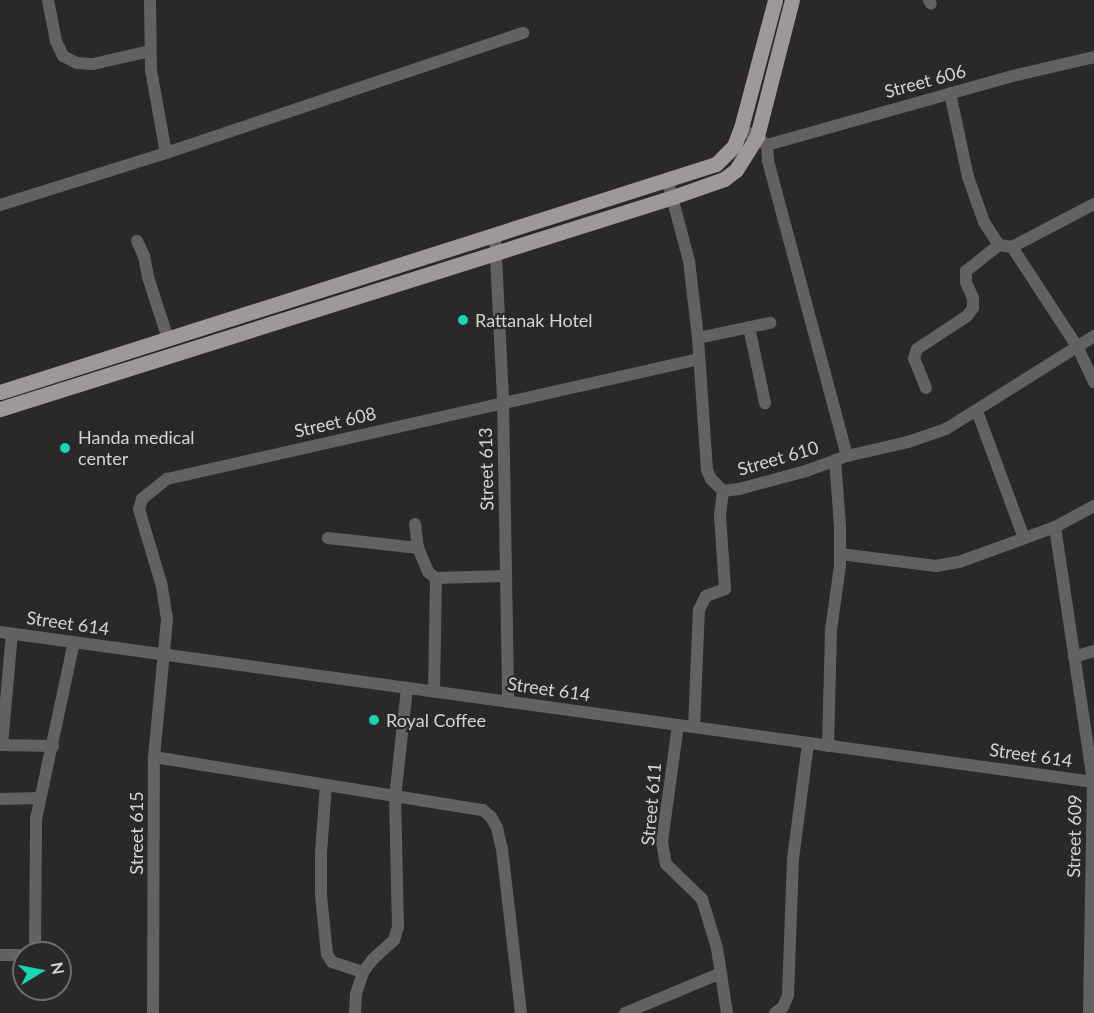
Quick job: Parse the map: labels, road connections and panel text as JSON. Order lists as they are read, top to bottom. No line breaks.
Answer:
{"streets":{"street":["Street 606","Street 608","Street 610","Street 613","Street 614","Street 611","Street 615","Street 609"]},"crossings":[["Street 608","Street 610"],["Street 608","Street 613"],["Street 608","Street 614"],["Street 608","Street 615"],["Street 613","Street 614"],["Street 614","Street 611"],["Street 614","Street 615"],["Street 614","Street 609"]],"places":["Rattanak Hotel","Handa medical center","Royal Coffee"],"north":"right"}
